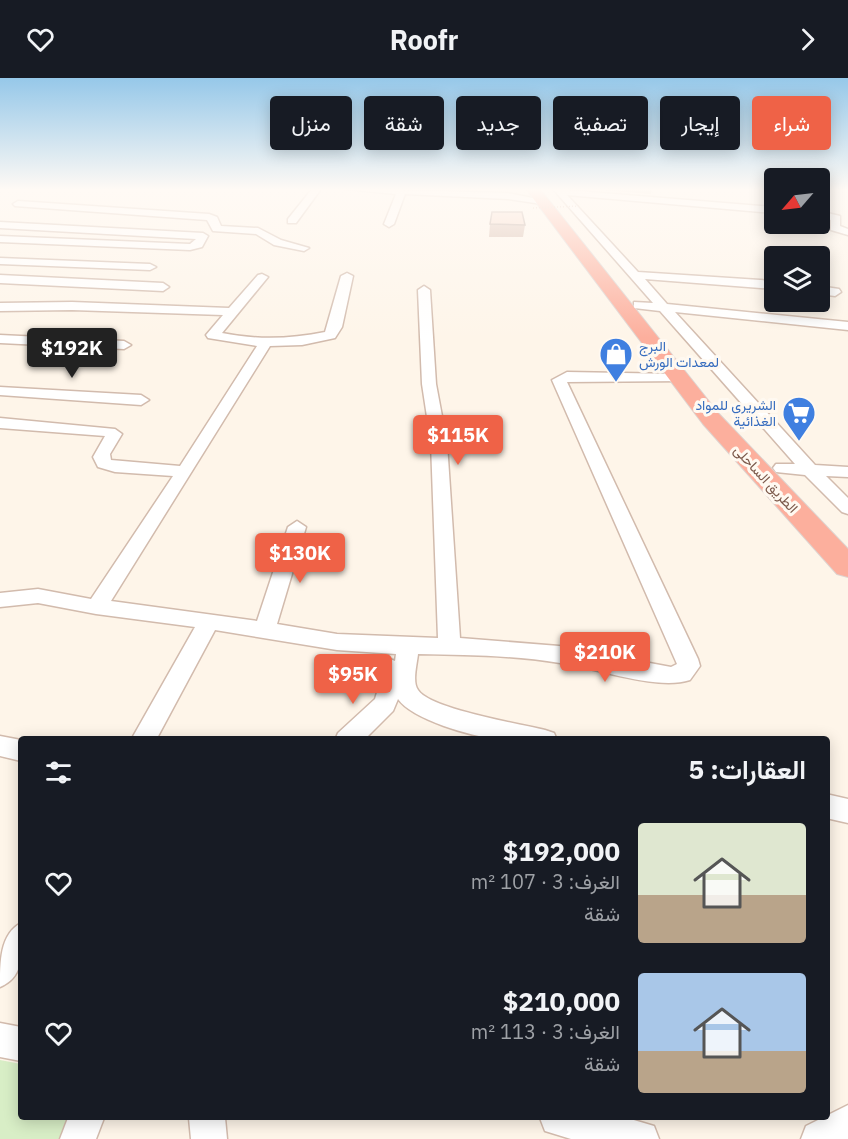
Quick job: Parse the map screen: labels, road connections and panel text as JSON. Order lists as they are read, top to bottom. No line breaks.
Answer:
{"streets":{"highway":["الطريق الساحلى"]},"places":{"shop":["البرج لمعدات الورش"],"supermarket":["الشريري للمواد الغذائية"]},"north":"bottom left","page":{"header":"Roofr","chip":["شراء","إيجار","تصفية","جديد","شقة","منزل"],"price":["$192K","$115K","$130K","$210K","$95K"],"heading":"العقارات: 5","list":[{"name":"$192,000","note":"الغرف: 3 · 107 m² · شقة"},{"name":"$210,000","note":"الغرف: 3 · 113 m² · شقة"}]}}
